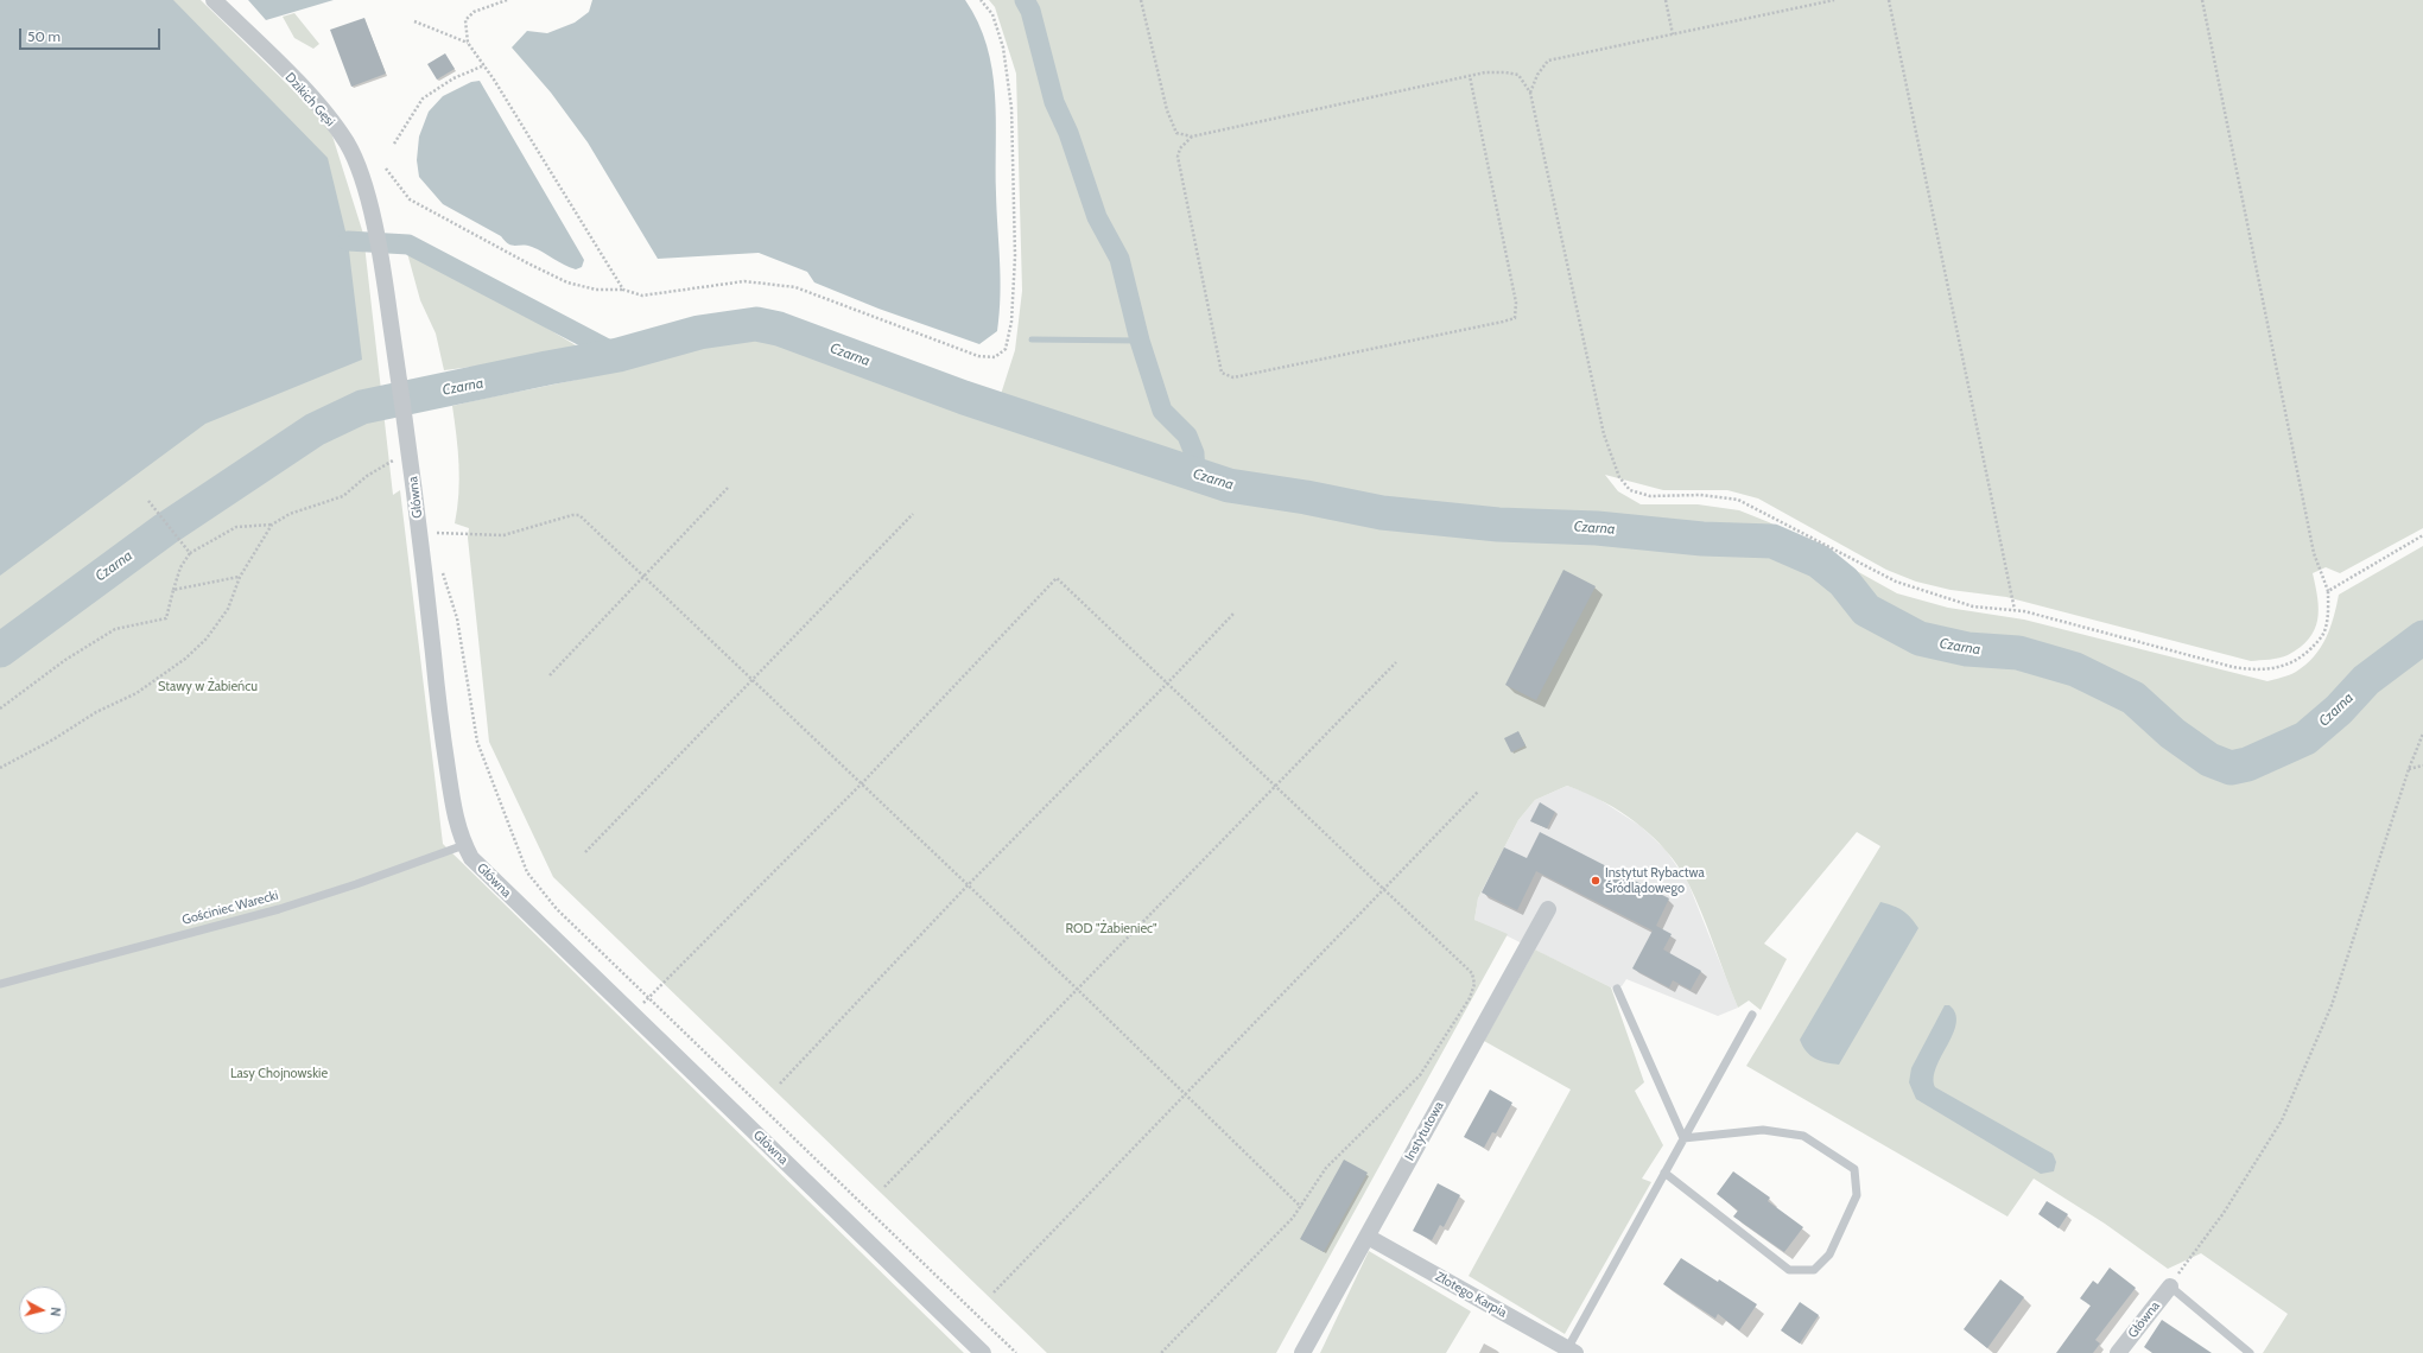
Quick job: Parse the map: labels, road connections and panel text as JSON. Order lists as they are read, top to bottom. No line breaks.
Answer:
{"streets":{"street":["Dzikich Gęsi","Główna","Instytutowa","Złotego Karpia"],"lane":["Gościniec Warecki"]},"crossings":[["Dzikich Gęsi","Główna"],["Główna","Gościniec Warecki"],["Instytutowa","Złotego Karpia"]],"water":["Czarna"],"parks":["Stawy w Żabieńcu","ROD \"Żabieniec\"","Lasy Chojnowskie"],"places":["Instytut Rybactwa Śródlądowego"],"scale_bar":"50 m","north":"right"}
